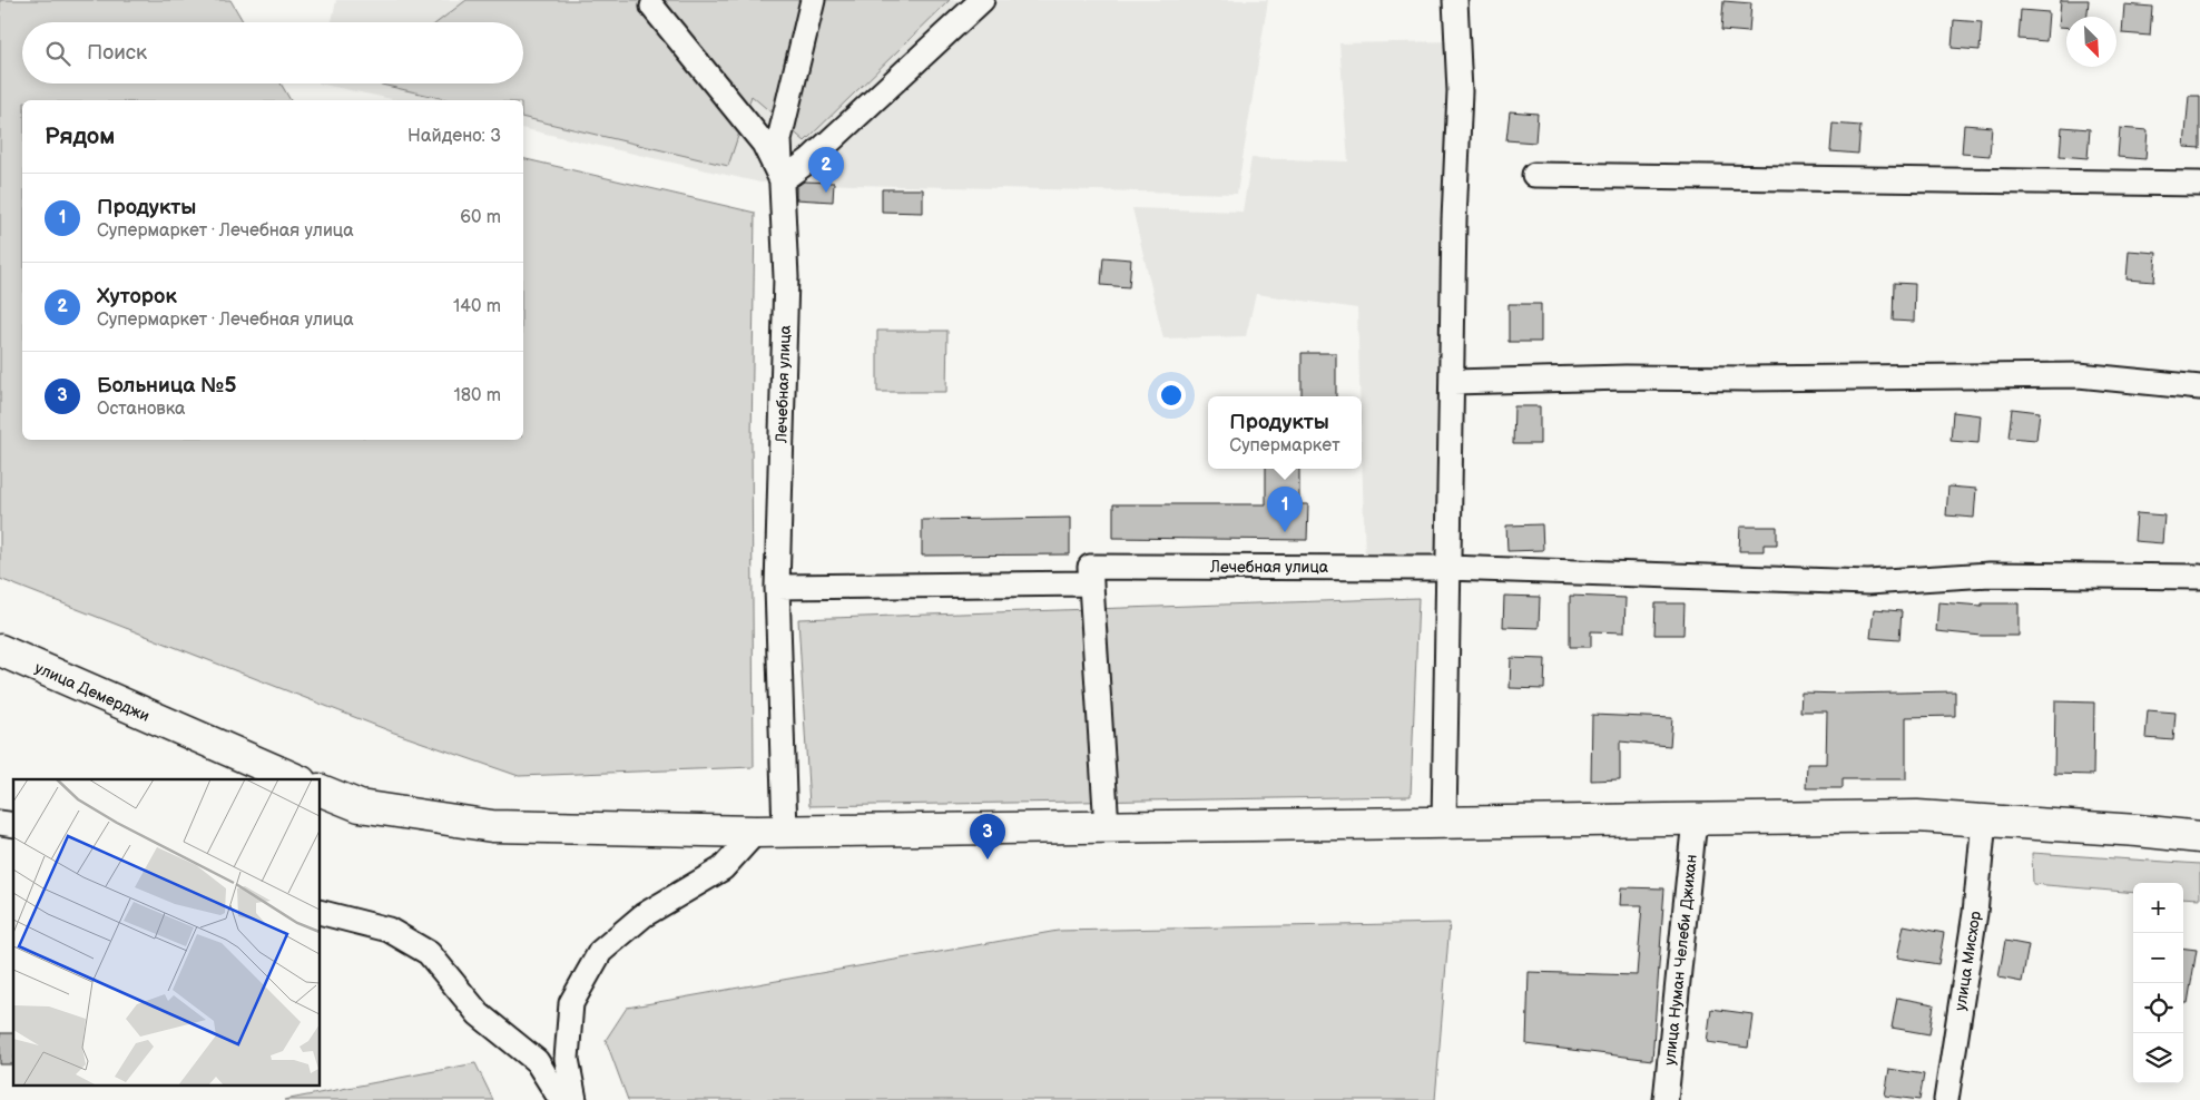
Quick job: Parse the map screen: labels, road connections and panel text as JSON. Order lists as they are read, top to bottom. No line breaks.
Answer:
{"streets":{"main road":["улица Демерджи"],"street":["Лечебная улица","улица Нуман Челеби Джихан","улица Мисхор"]},"north":"bottom right","page":{"search":"Поиск","heading":["Рядом","Найдено: 3"],"pins":["2","1","3"],"list":[{"mark":"1","name":"Продукты","note":"Супермаркет · Лечебная улица","value":"60 m"},{"mark":"2","name":"Хуторок","note":"Супермаркет · Лечебная улица","value":"140 m"},{"mark":"3","name":"Больница №5","note":"Остановка","value":"180 m"}],"popup":["Продукты","Супермаркет"],"map_buttons":["+","−"]}}
